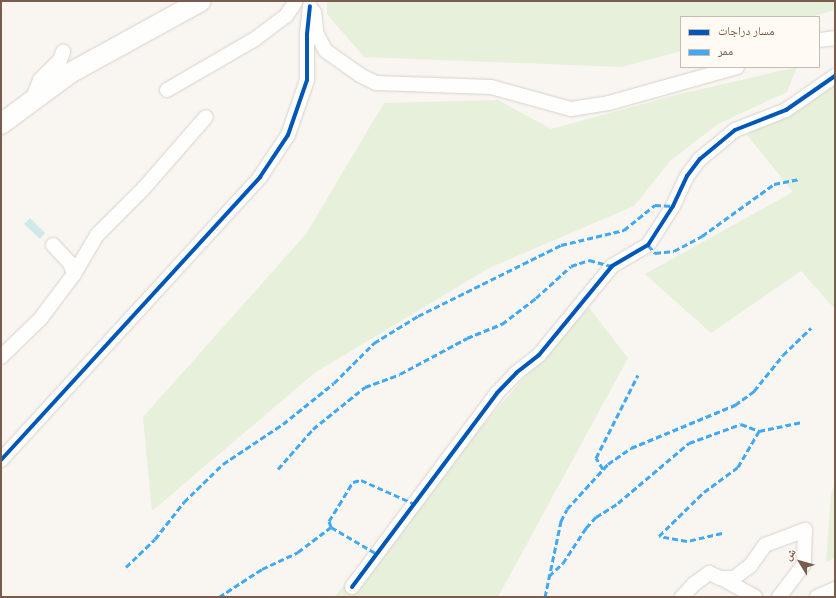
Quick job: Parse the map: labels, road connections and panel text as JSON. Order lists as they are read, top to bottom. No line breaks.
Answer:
{"legend":["مسار دراجات","ممر"],"north":"top left"}
